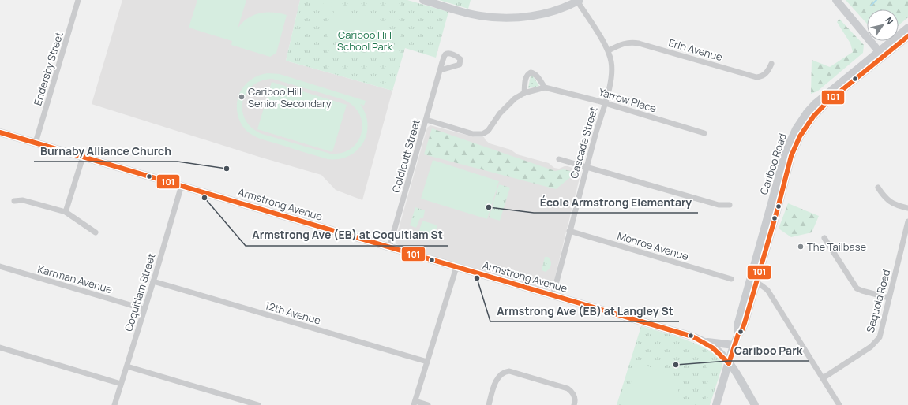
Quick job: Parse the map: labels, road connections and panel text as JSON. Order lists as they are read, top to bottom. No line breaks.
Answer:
{"streets":{"street":["Erin Avenue","Endersby Street","Yarrow Place","Cascade Street","Coldicutt Street","Cariboo Road","Armstrong Avenue","Monroe Avenue","Karrman Avenue","Coquitlam Street","Sequoia Road","12th Avenue"]},"crossings":[["Erin Avenue","Cascade Street"],["Endersby Street","Armstrong Avenue"],["Yarrow Place","Cascade Street"],["Yarrow Place","Coldicutt Street"],["Cascade Street","Armstrong Avenue"],["Cascade Street","Monroe Avenue"],["Coldicutt Street","Armstrong Avenue"],["Cariboo Road","Armstrong Avenue"],["Armstrong Avenue","Coquitlam Street"],["Karrman Avenue","Coquitlam Street"],["Coquitlam Street","12th Avenue"]],"parks":["Cariboo Hill School Park"],"places":["Cariboo Hill Senior Secondary","Burnaby Alliance Church","Armstrong Ave (EB) at Coquitlam St","École Armstrong Elementary","The Tailbase","Armstrong Ave (EB) at Langley St","Cariboo Park"],"lines":["transit line 101"],"north":"top right"}
